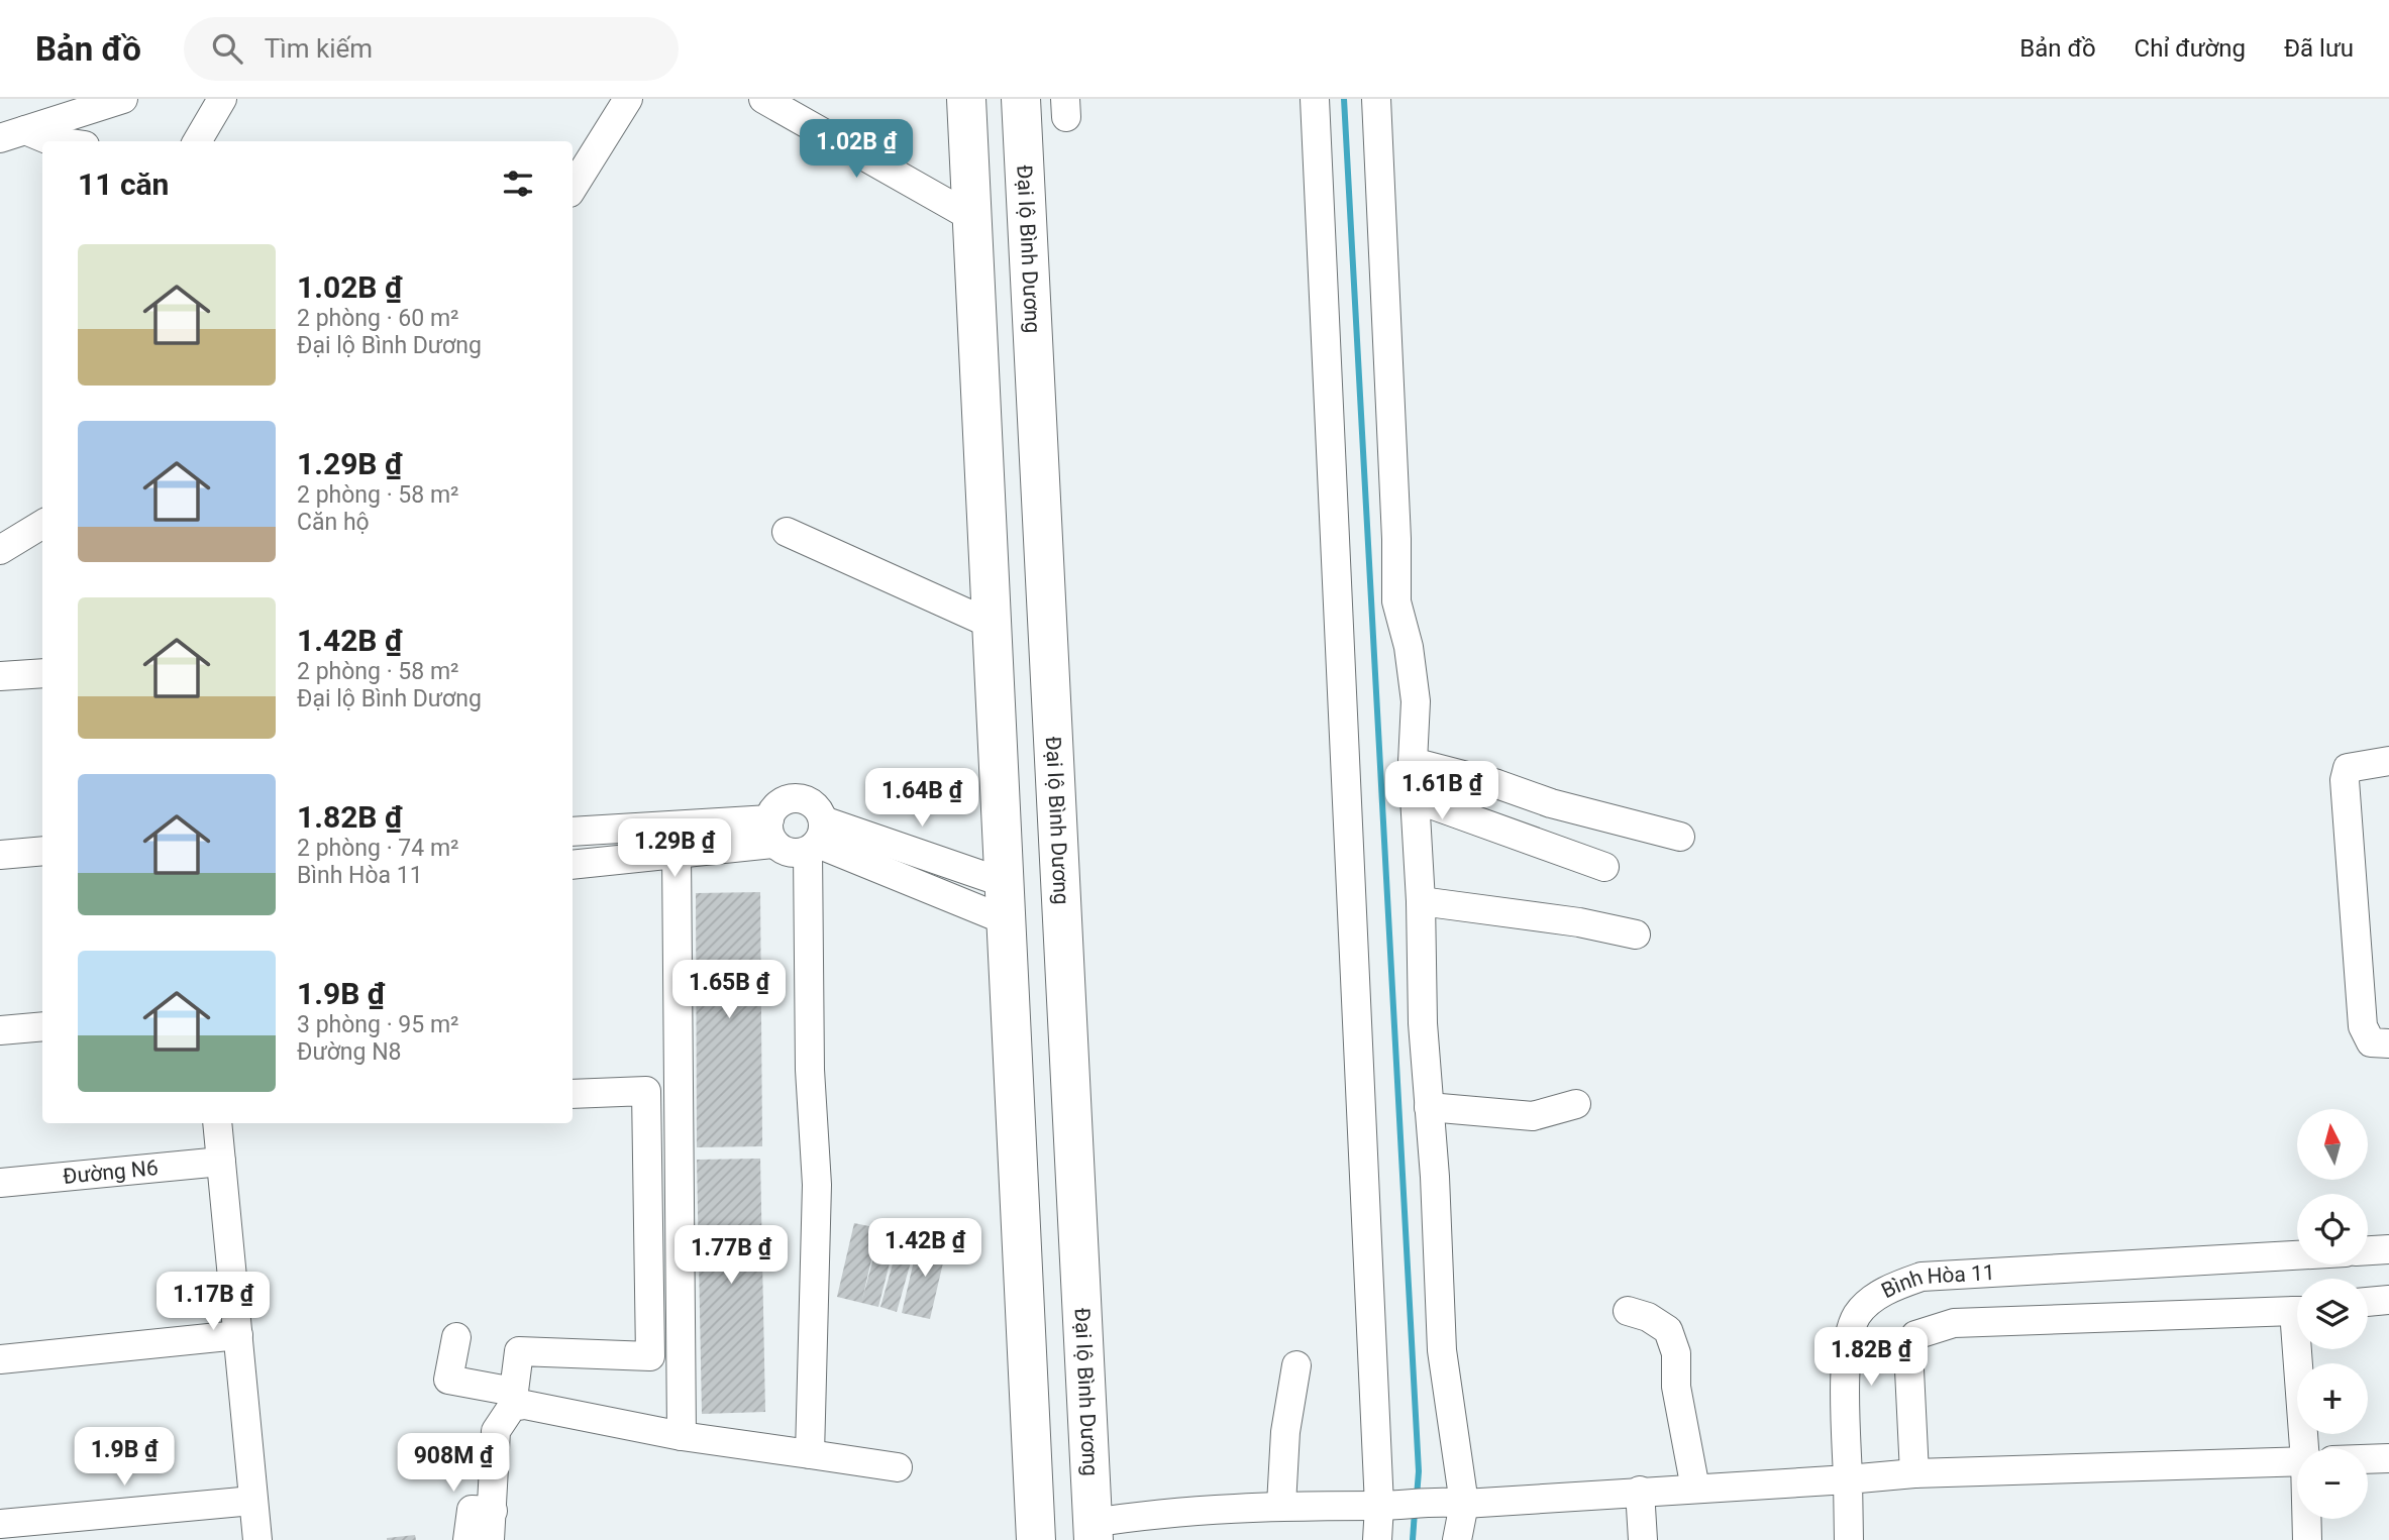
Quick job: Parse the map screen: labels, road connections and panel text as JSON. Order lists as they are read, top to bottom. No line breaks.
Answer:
{"streets":{"highway":["Đại lộ Bình Dương"],"street":["Đường N6","Bình Hòa 11"]},"north":"top","page":{"header":"Bản đồ","search":"Tìm kiếm","nav":["Bản đồ","Chỉ đường","Đã lưu"],"price":["1.02B ₫","1.61B ₫","1.64B ₫","1.29B ₫","1.65B ₫","1.42B ₫","1.77B ₫","1.17B ₫","1.82B ₫","1.9B ₫","908M ₫"],"heading":"11 căn","list":[{"name":"1.02B ₫","note":"2 phòng · 60 m² · Đại lộ Bình Dương"},{"name":"1.29B ₫","note":"2 phòng · 58 m² · Căn hộ"},{"name":"1.42B ₫","note":"2 phòng · 58 m² · Đại lộ Bình Dương"},{"name":"1.82B ₫","note":"2 phòng · 74 m² · Bình Hòa 11"},{"name":"1.9B ₫","note":"3 phòng · 95 m² · Đường N8"}],"map_buttons":["+","−"]}}
